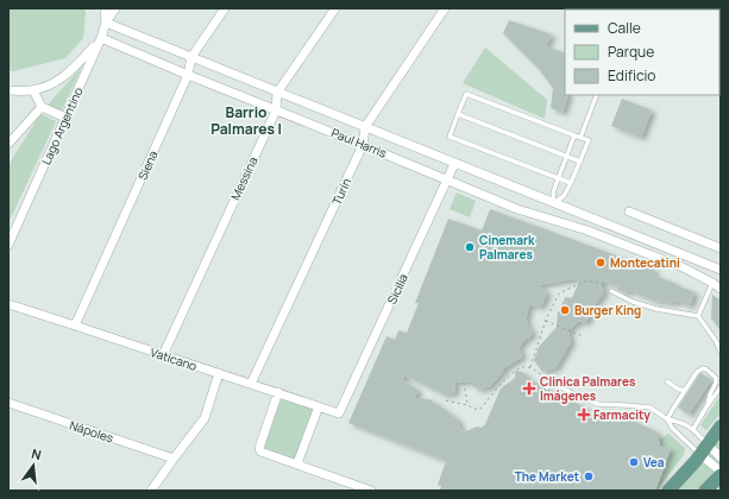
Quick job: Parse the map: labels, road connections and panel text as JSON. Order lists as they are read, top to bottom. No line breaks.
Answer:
{"streets":{"street":["Lago Argentino","Paul Harris","Siena","Messina","Turín","Sicilia","Vaticano","Nápoles"]},"crossings":[["Lago Argentino","Paul Harris"],["Paul Harris","Siena"],["Paul Harris","Messina"],["Paul Harris","Turín"],["Paul Harris","Sicilia"],["Siena","Vaticano"],["Messina","Vaticano"],["Turín","Vaticano"],["Sicilia","Vaticano"]],"districts":["Barrio Palmares I"],"places":{"other":["Cinemark Palmares","Montecatini","Burger King","Vea","The Market"],"health":["Clinica Palmares Imágenes","Farmacity"]},"legend":["Calle","Parque","Edificio"],"north":"top"}
